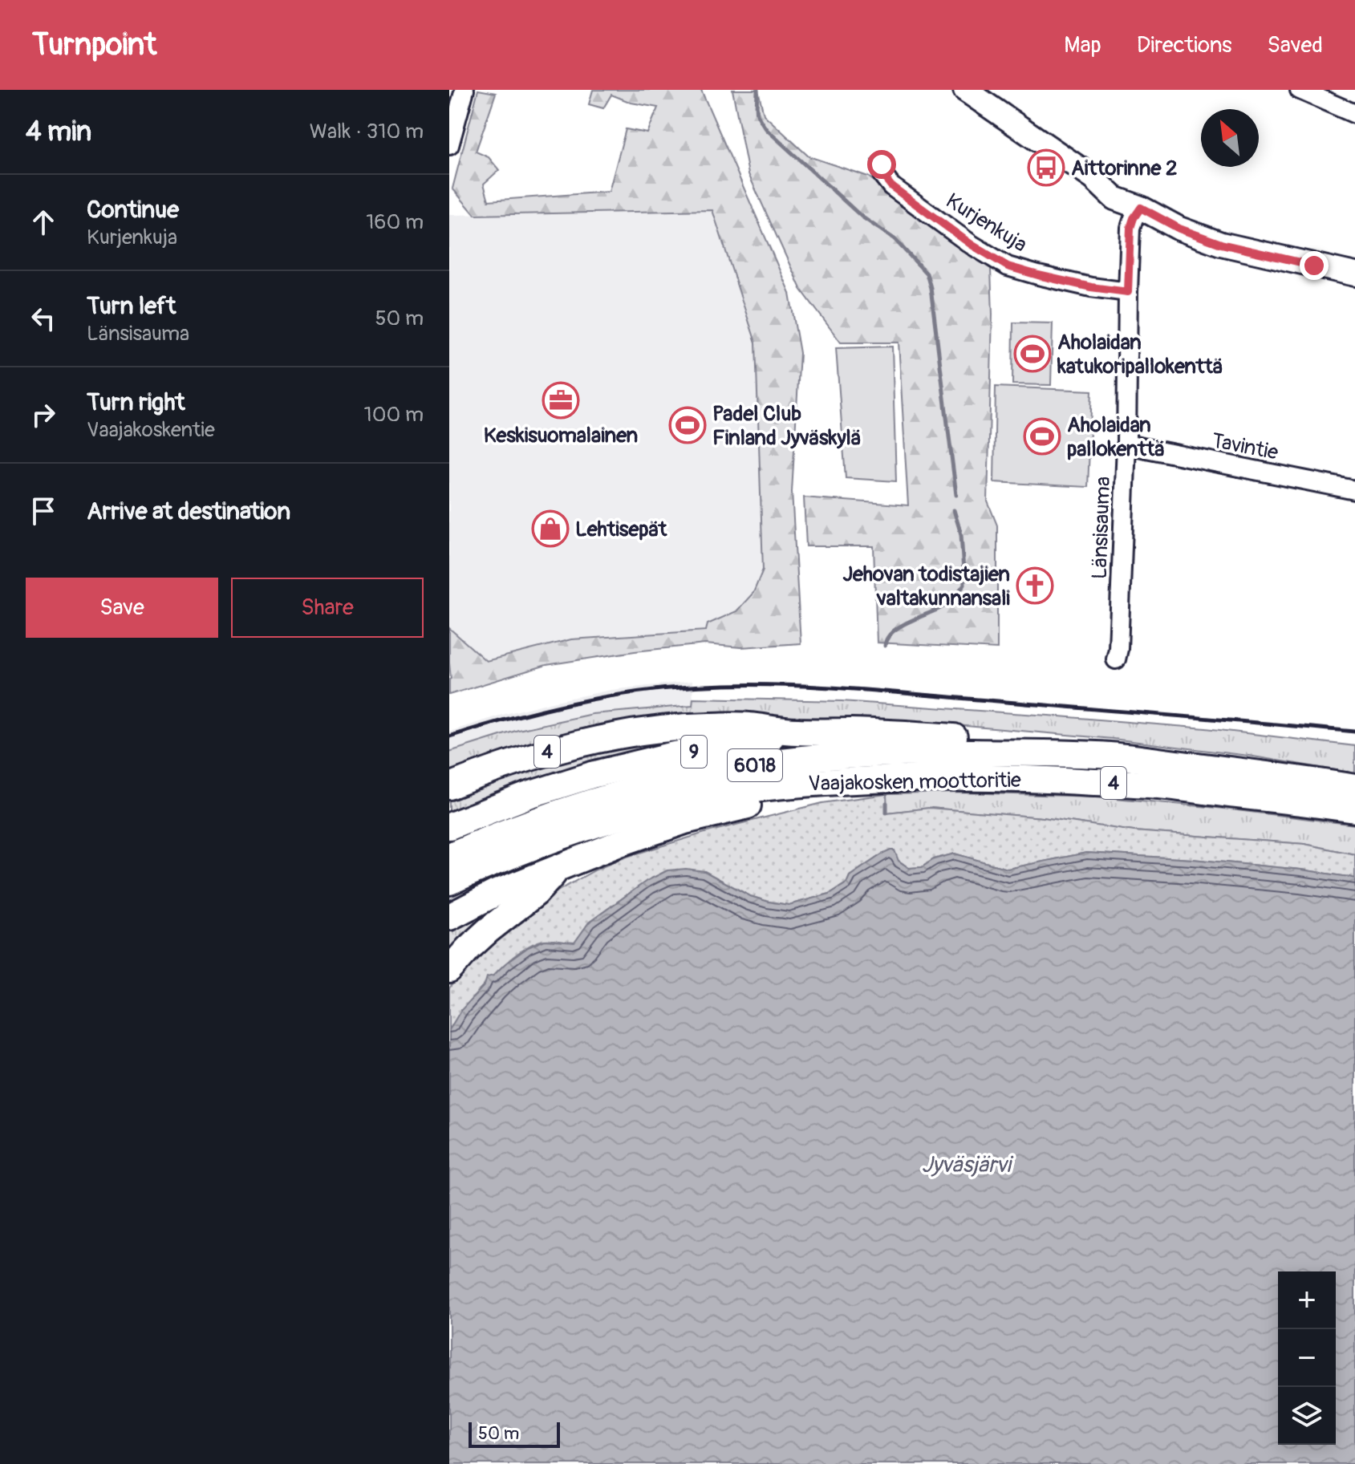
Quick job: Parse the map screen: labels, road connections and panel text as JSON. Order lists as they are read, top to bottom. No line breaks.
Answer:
{"streets":{"highway":["4","9","6018","Vaajakosken moottoritie"],"street":["Kurjenkuja","Tavintie","Länsisauma"]},"crossings":[["Kurjenkuja","Länsisauma"],["Tavintie","Länsisauma"],["4","9"],["4","Vaajakosken moottoritie"]],"water":["Jyväsjärvi"],"places":{"bus stop":["Aittorinne 2"],"sports":["Aholaidan katukoripallokenttä","Padel Club Finland Jyväskylä","Aholaidan pallokenttä"],"office":["Keskisuomalainen"],"shop":["Lehtisepät"],"church":["Jehovan todistajien valtakunnansali"]},"scale_bar":"50 m","north":"top left","page":{"header":"Turnpoint","nav":["Map","Directions","Saved"],"heading":["4 min","Walk · 310 m"],"list":[["Continue","Kurjenkuja","160 m"],["Turn left","Länsisauma","50 m"],["Turn right","Vaajakoskentie","100 m"],"Arrive at destination"],"buttons":["Save","Share"],"map_buttons":["+","−"],"scale":"50 m"}}
